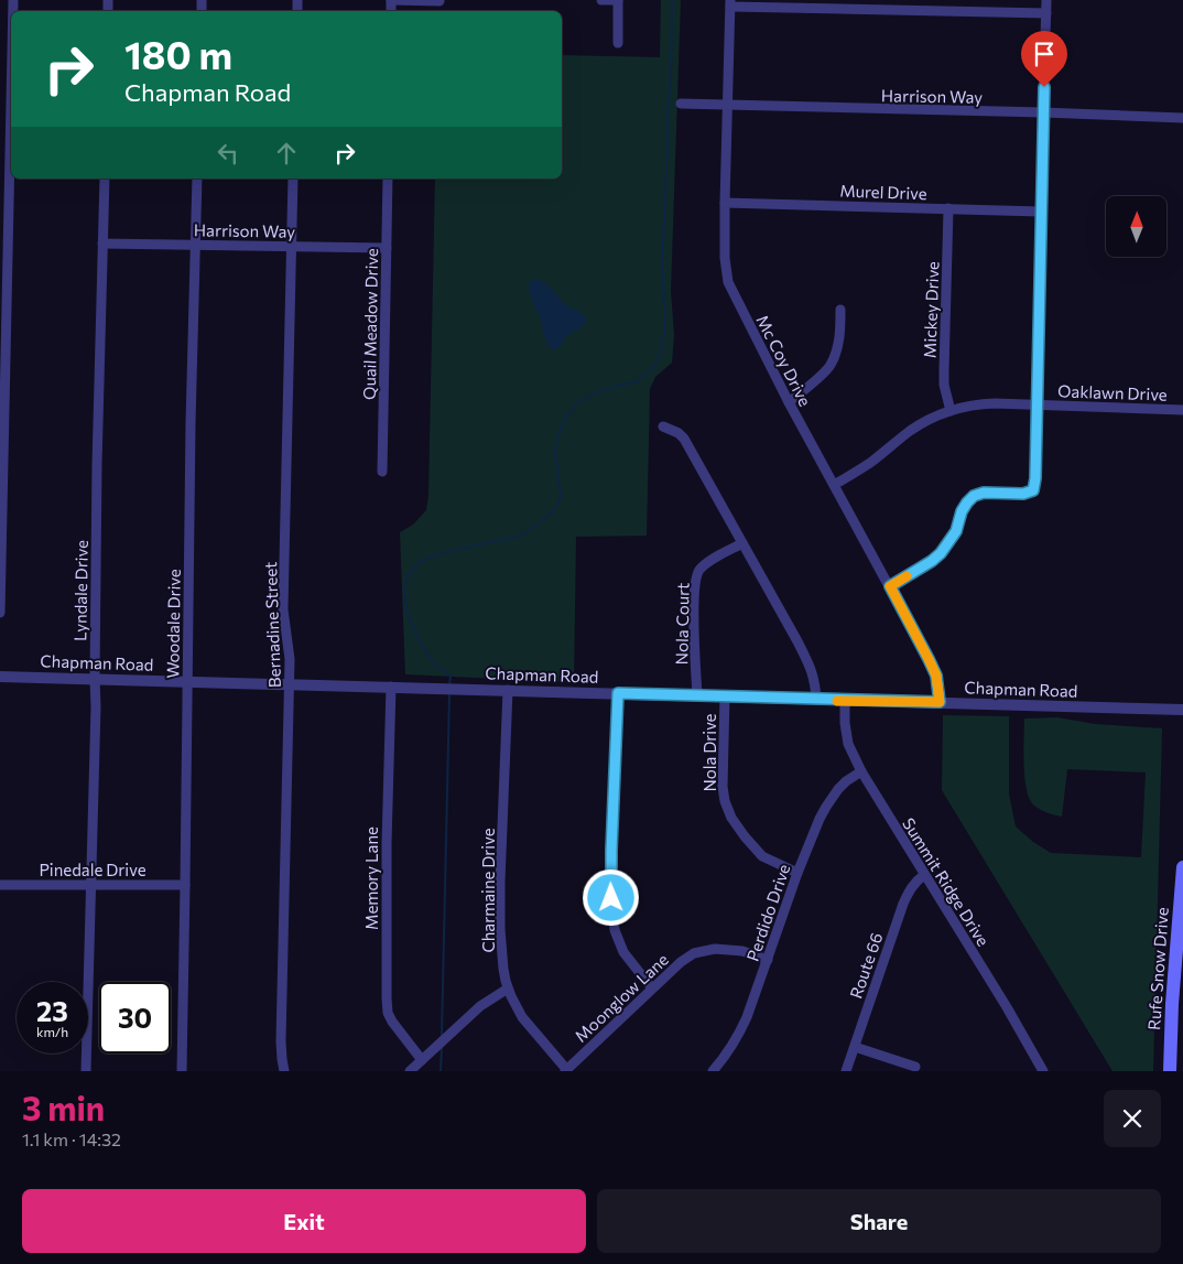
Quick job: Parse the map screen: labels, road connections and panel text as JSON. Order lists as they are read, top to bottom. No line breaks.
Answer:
{"streets":{"main road":["Rufe Snow Drive"],"street":["Harrison Way","Murel Drive","Mickey Drive","Quail Meadow Drive","Mc Coy Drive","Oaklawn Drive","Lyndale Drive","Woodale Drive","Nola Court","Bernadine Street","Chapman Road","Nola Drive","Pinedale Drive","Memory Lane","Summit Ridge Drive","Charmaine Drive","Perdido Drive","Route 66","Moonglow Lane"]},"crossings":[["Harrison Way","Quail Meadow Drive"],["Harrison Way","Mc Coy Drive"],["Harrison Way","Lyndale Drive"],["Harrison Way","Woodale Drive"],["Harrison Way","Bernadine Street"],["Murel Drive","Mickey Drive"],["Murel Drive","Mc Coy Drive"],["Mickey Drive","Oaklawn Drive"],["Mc Coy Drive","Oaklawn Drive"],["Mc Coy Drive","Chapman Road"],["Lyndale Drive","Chapman Road"],["Lyndale Drive","Pinedale Drive"],["Woodale Drive","Chapman Road"],["Woodale Drive","Pinedale Drive"],["Nola Court","Chapman Road"],["Bernadine Street","Chapman Road"],["Chapman Road","Nola Drive"],["Chapman Road","Memory Lane"],["Chapman Road","Summit Ridge Drive"],["Chapman Road","Charmaine Drive"],["Nola Drive","Perdido Drive"],["Summit Ridge Drive","Perdido Drive"],["Summit Ridge Drive","Route 66"],["Charmaine Drive","Moonglow Lane"],["Perdido Drive","Moonglow Lane"]],"north":"top","page":{"turn":["180 m","Chapman Road"],"speed":"23 km/h","limit":"30","heading":["3 min","1.1 km · 14:32"],"buttons":["Exit","Share"]}}
